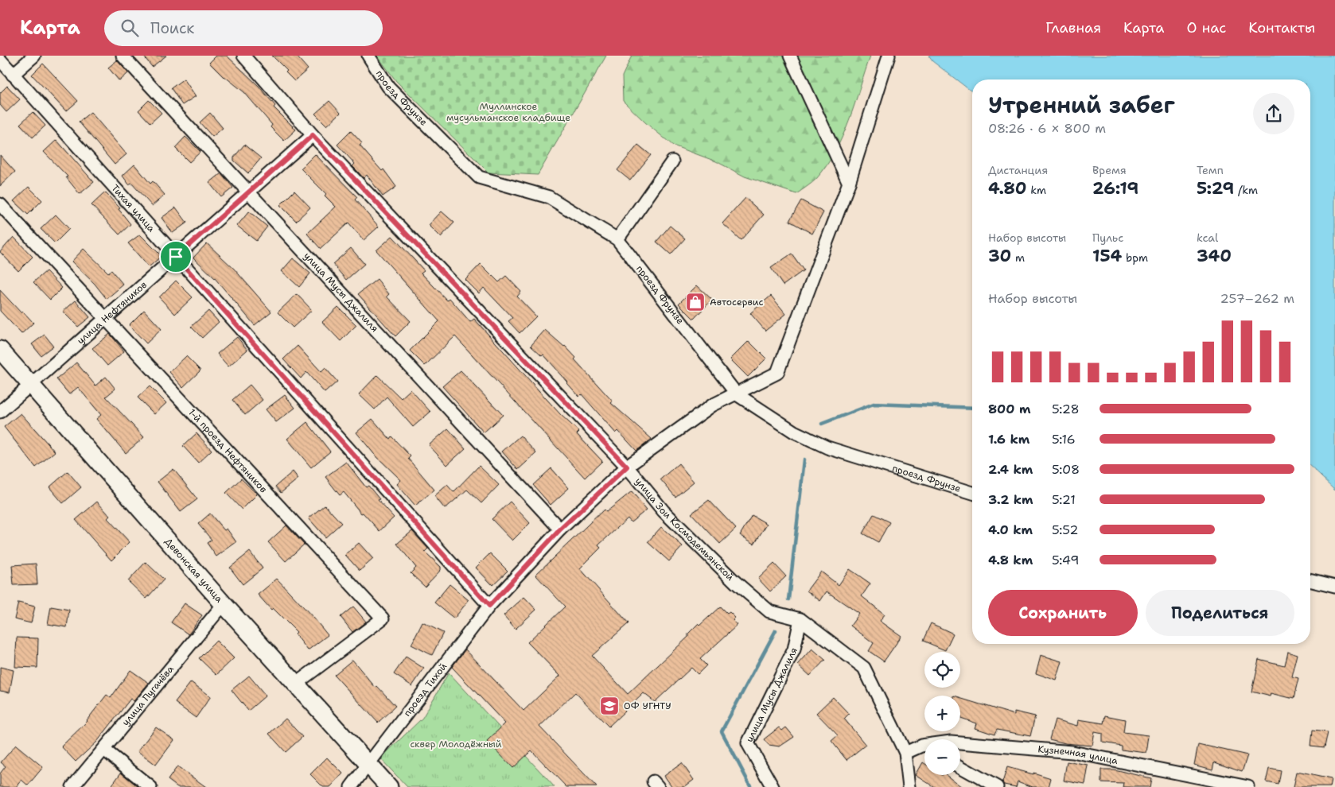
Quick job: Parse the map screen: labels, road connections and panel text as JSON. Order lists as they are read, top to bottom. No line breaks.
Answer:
{"streets":{"main road":["Девонская улица"],"street":["проезд Фрунзе","Тихая улица","улица Мусы Джалиля","улица Нефтяников","1-й проезд Нефтяников","улица Зои Космодемьянской","проезд Тихой","улица Пугачёва","Кузнечная улица"]},"crossings":[["проезд Фрунзе","проезд Тихой"],["Тихая улица","улица Нефтяников"],["Тихая улица","проезд Тихой"],["улица Мусы Джалиля","улица Нефтяников"],["улица Мусы Джалиля","улица Зои Космодемьянской"],["улица Мусы Джалиля","проезд Тихой"],["улица Нефтяников","1-й проезд Нефтяников"],["улица Нефтяников","улица Зои Космодемьянской"],["улица Нефтяников","Девонская улица"],["1-й проезд Нефтяников","Девонская улица"],["улица Зои Космодемьянской","проезд Тихой"],["улица Зои Космодемьянской","Кузнечная улица"],["Девонская улица","проезд Тихой"],["Девонская улица","улица Пугачёва"]],"parks":["Муллинское мусульманское кладбище","сквер Молодёжный"],"places":{"shop":["Автосервис"],"school or university":["ОФ УГНТУ"]},"page":{"header":"Карта","search":"Поиск","nav":["Главная","Карта","О нас","Контакты"],"heading":["Утренний забег","08:26 · 6 × 800 m"],"stats":[["Дистанция","4.80 km"],["Время","26:19"],["Темп","5:29 /km"],["Набор высоты","30 m"],["Пульс","154 bpm"],["kcal","340"]],"chart":["Набор высоты","257–262 m"],"list":[{"name":"800 m","note":"5:28"},{"name":"1.6 km","note":"5:16"},{"name":"2.4 km","note":"5:08"},{"name":"3.2 km","note":"5:21"},{"name":"4.0 km","note":"5:52"},{"name":"4.8 km","note":"5:49"}],"buttons":["Сохранить","Поделиться"],"map_buttons":["+","−"]}}
